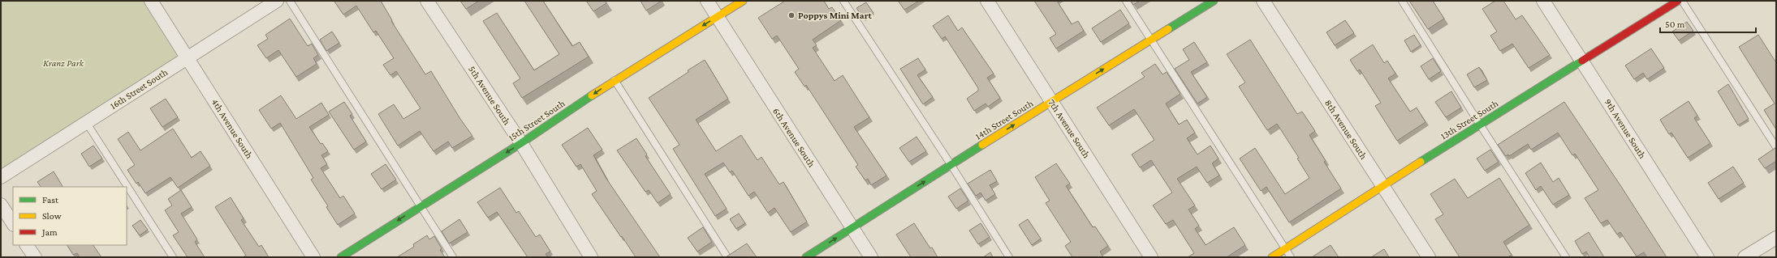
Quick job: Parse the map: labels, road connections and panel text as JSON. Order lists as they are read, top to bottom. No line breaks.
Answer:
{"streets":{"main road":["14th Street South","13th Street South","15th Street South"],"street":["16th Street South","5th Avenue South","4th Avenue South","7th Avenue South","9th Avenue South","8th Avenue South","6th Avenue South"]},"crossings":[["16th Street South","4th Avenue South"],["5th Avenue South","15th Street South"],["14th Street South","7th Avenue South"],["14th Street South","6th Avenue South"],["13th Street South","9th Avenue South"],["13th Street South","8th Avenue South"],["15th Street South","6th Avenue South"]],"one_way":["14th Street South","15th Street South"],"parks":["Kranz Park"],"places":["Poppys Mini Mart"],"legend":["Fast","Slow","Jam"],"scale_bar":"50 m"}
